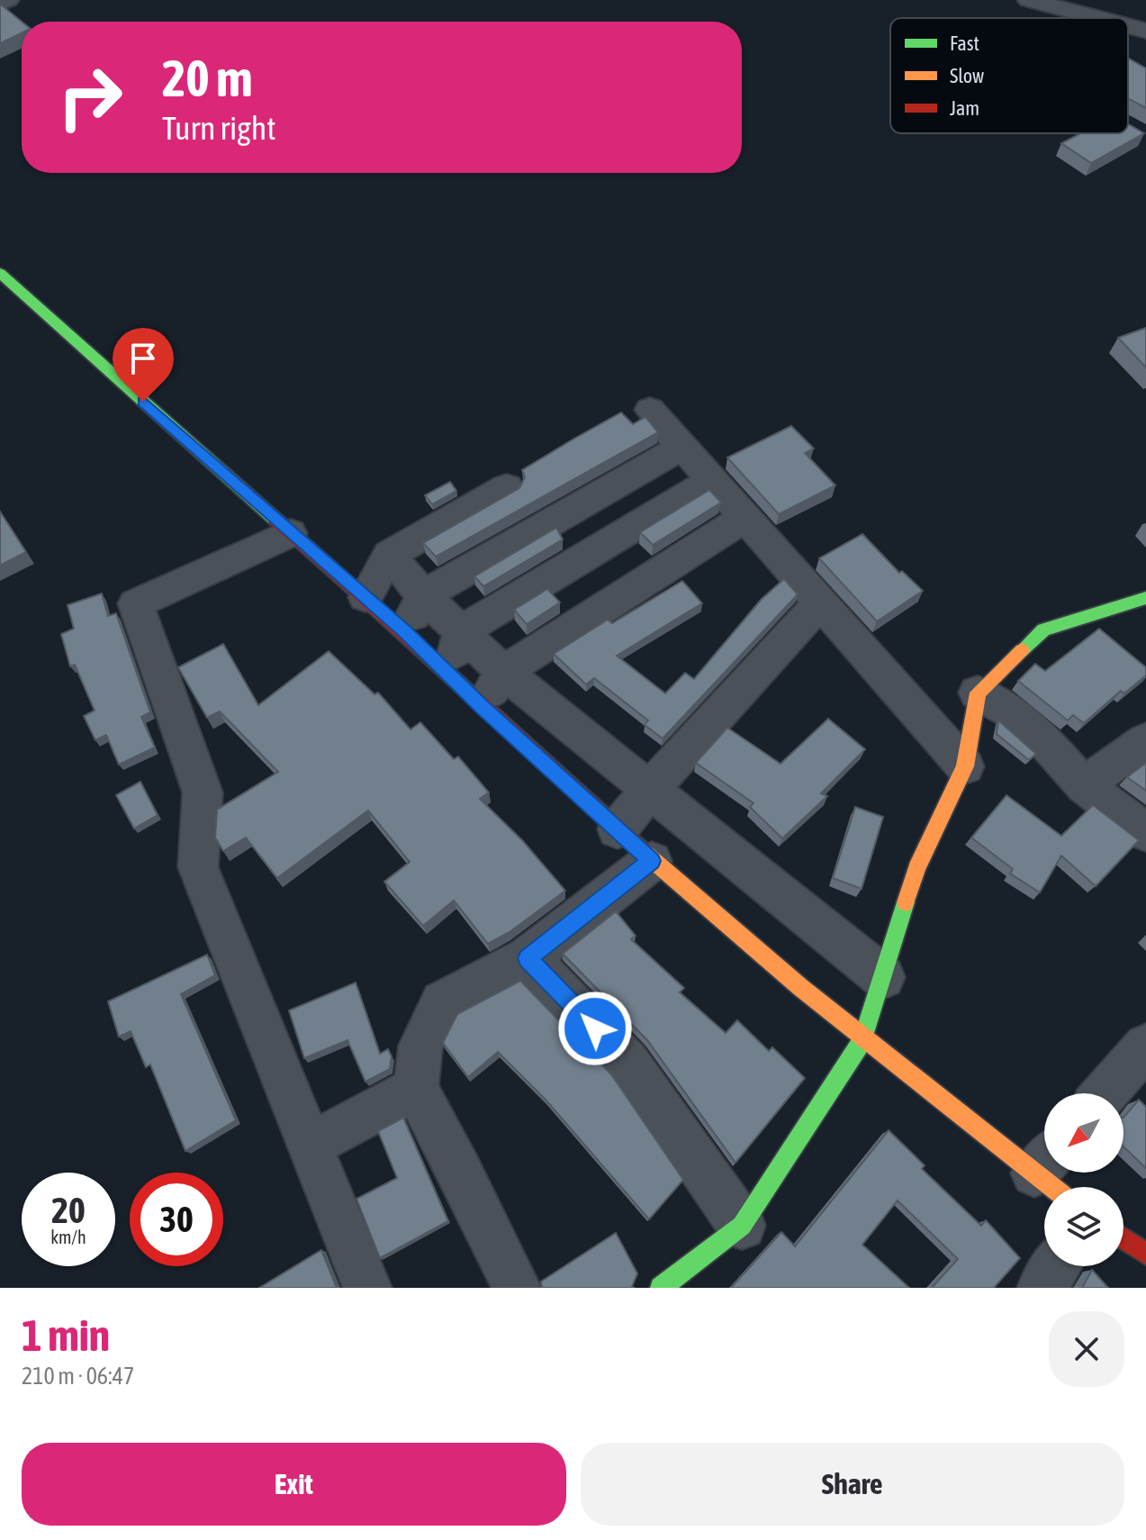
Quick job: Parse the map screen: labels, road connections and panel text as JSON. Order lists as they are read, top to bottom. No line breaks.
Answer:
{"legend":["Fast","Slow","Jam"],"north":"bottom left","page":{"turn":["20 m","Turn right"],"speed":"20 km/h","limit":"30","heading":["1 min","210 m · 06:47"],"buttons":["Exit","Share"]}}
